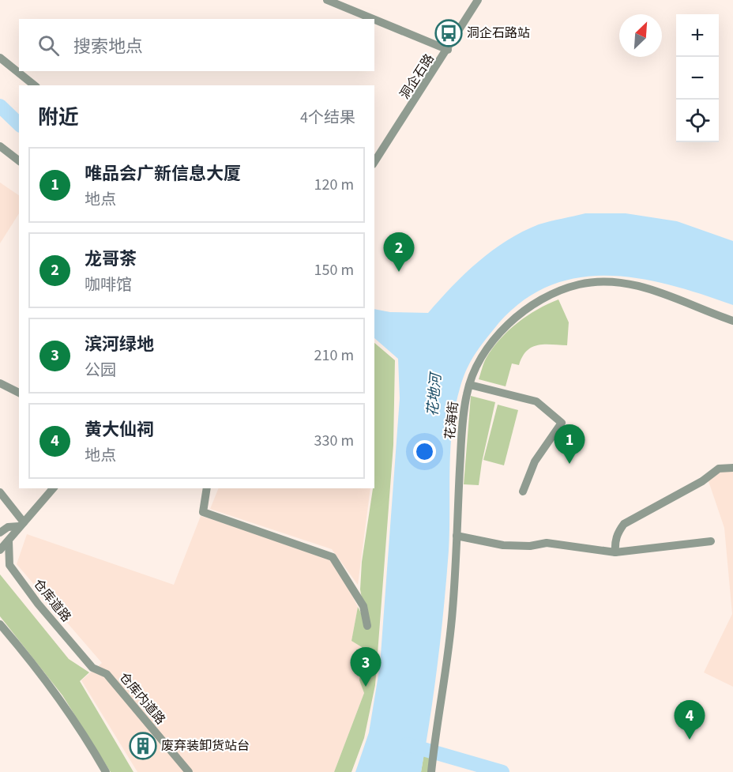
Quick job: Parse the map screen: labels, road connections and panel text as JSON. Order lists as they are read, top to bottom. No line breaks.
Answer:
{"streets":{"street":["洞企石路","花海街","仓库道路","仓库内道路"]},"crossings":[["仓库道路","仓库内道路"]],"water":["花地河"],"places":{"bus stop":["洞企石路站"],"building":["废弃装卸货站台"]},"north":"top right","page":{"map_buttons":["+","−"],"search":"搜索地点","heading":["附近","4个结果"],"list":[{"mark":"1","name":"唯品会广新信息大厦","note":"地点","value":"120 m"},{"mark":"2","name":"龙哥茶","note":"咖啡馆","value":"150 m"},{"mark":"3","name":"滨河绿地","note":"公园","value":"210 m"},{"mark":"4","name":"黄大仙祠","note":"地点","value":"330 m"}],"pins":["2","1","3","4"]}}
